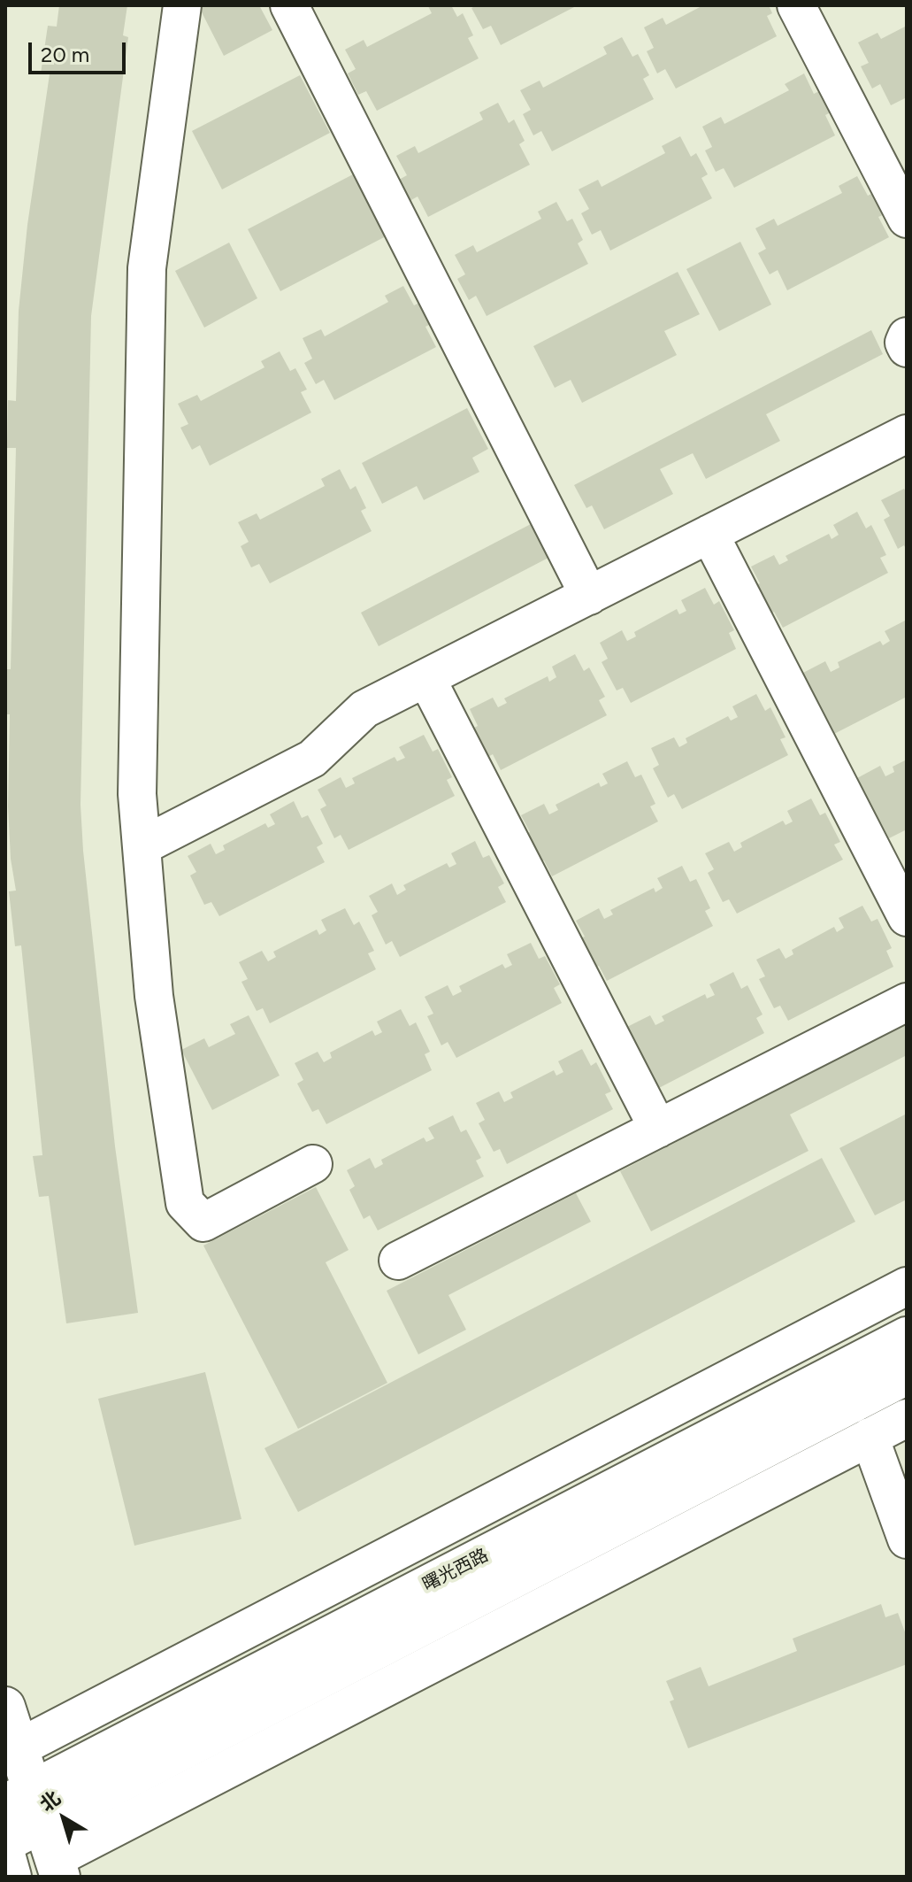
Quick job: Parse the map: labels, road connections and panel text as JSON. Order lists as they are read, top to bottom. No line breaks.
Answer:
{"streets":{"main road":["曙光西路"]},"scale_bar":"20 m","north":"top left"}
